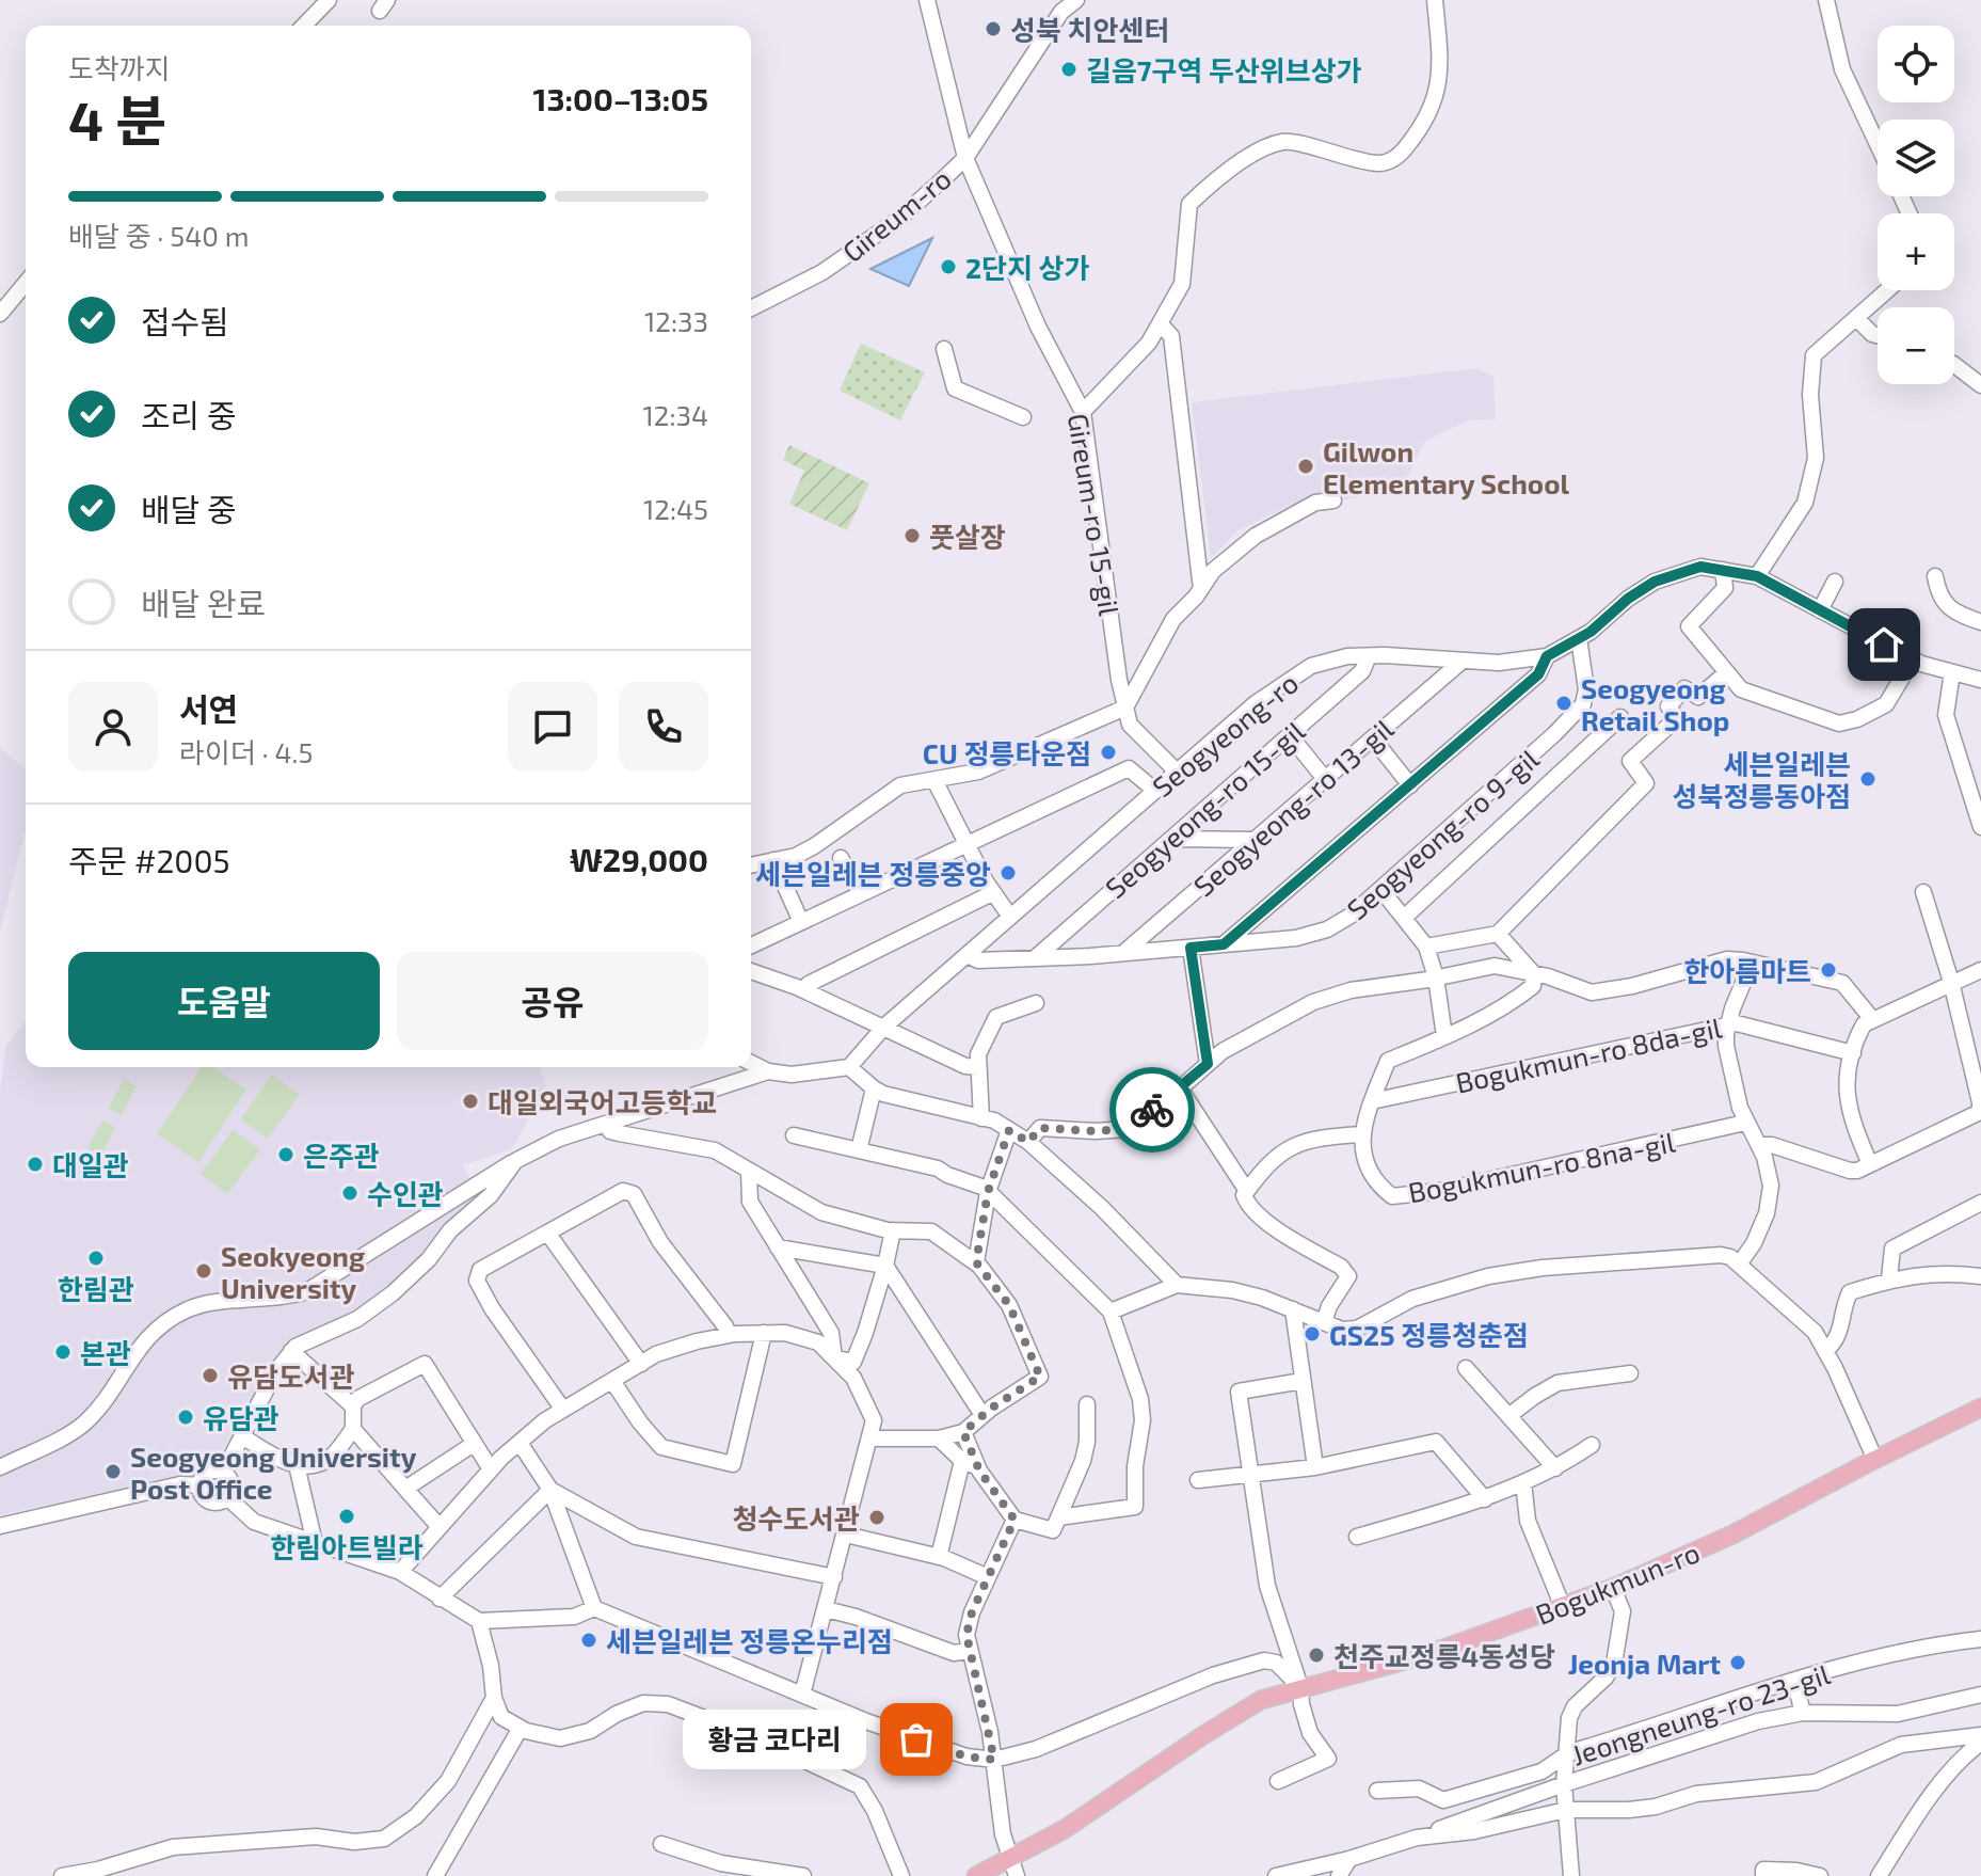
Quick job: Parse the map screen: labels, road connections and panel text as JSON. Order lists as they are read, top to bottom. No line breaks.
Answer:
{"streets":{"main road":["Bogukmun-ro"],"street":["Gireum-ro","Gireum-ro 15-gil","Seogyeong-ro","Seogyeong-ro 13-gil","Seogyeong-ro 15-gil","Seogyeong-ro 9-gil","Bogukmun-ro 8da-gil","Bogukmun-ro 8na-gil","Jeongneung-ro 23-gil"]},"crossings":[["Gireum-ro","Gireum-ro 15-gil"],["Gireum-ro 15-gil","Seogyeong-ro"],["Seogyeong-ro","Seogyeong-ro 13-gil"],["Seogyeong-ro","Seogyeong-ro 15-gil"],["Seogyeong-ro","Seogyeong-ro 9-gil"],["Seogyeong-ro 13-gil","Seogyeong-ro 9-gil"],["Seogyeong-ro 15-gil","Seogyeong-ro 9-gil"]],"places":["성북 치안센터","길음7구역 두산위브상가","2단지 상가","Gilwon Elementary School","풋살장","Seogyeong Retail Shop","CU 정릉타운점","세븐일레븐 성북정릉동아점","세븐일레븐 정릉중앙","한아름마트","대일외국어고등학교","은주관","대일관","수인관","한림관","Seokyeong University","GS25 정릉청춘점","본관","유담도서관","유담관","Seogyeong University Post Office","한림아트빌라","청수도서관","세븐일레븐 정릉온누리점","천주교정릉4동성당","Jeonja Mart","황금 코다리"],"page":{"map_buttons":["+","−"],"heading":["4 분","도착까지","13:00–13:05"],"panel":["서연","라이더 · 4.5","주문 #2005","₩29,000"],"bar":"배달 중 · 540 m","list":[["접수됨","12:33"],["조리 중","12:34"],["배달 중","12:45"],"배달 완료"],"buttons":["도움말","공유"],"bubble":"황금 코다리"}}
